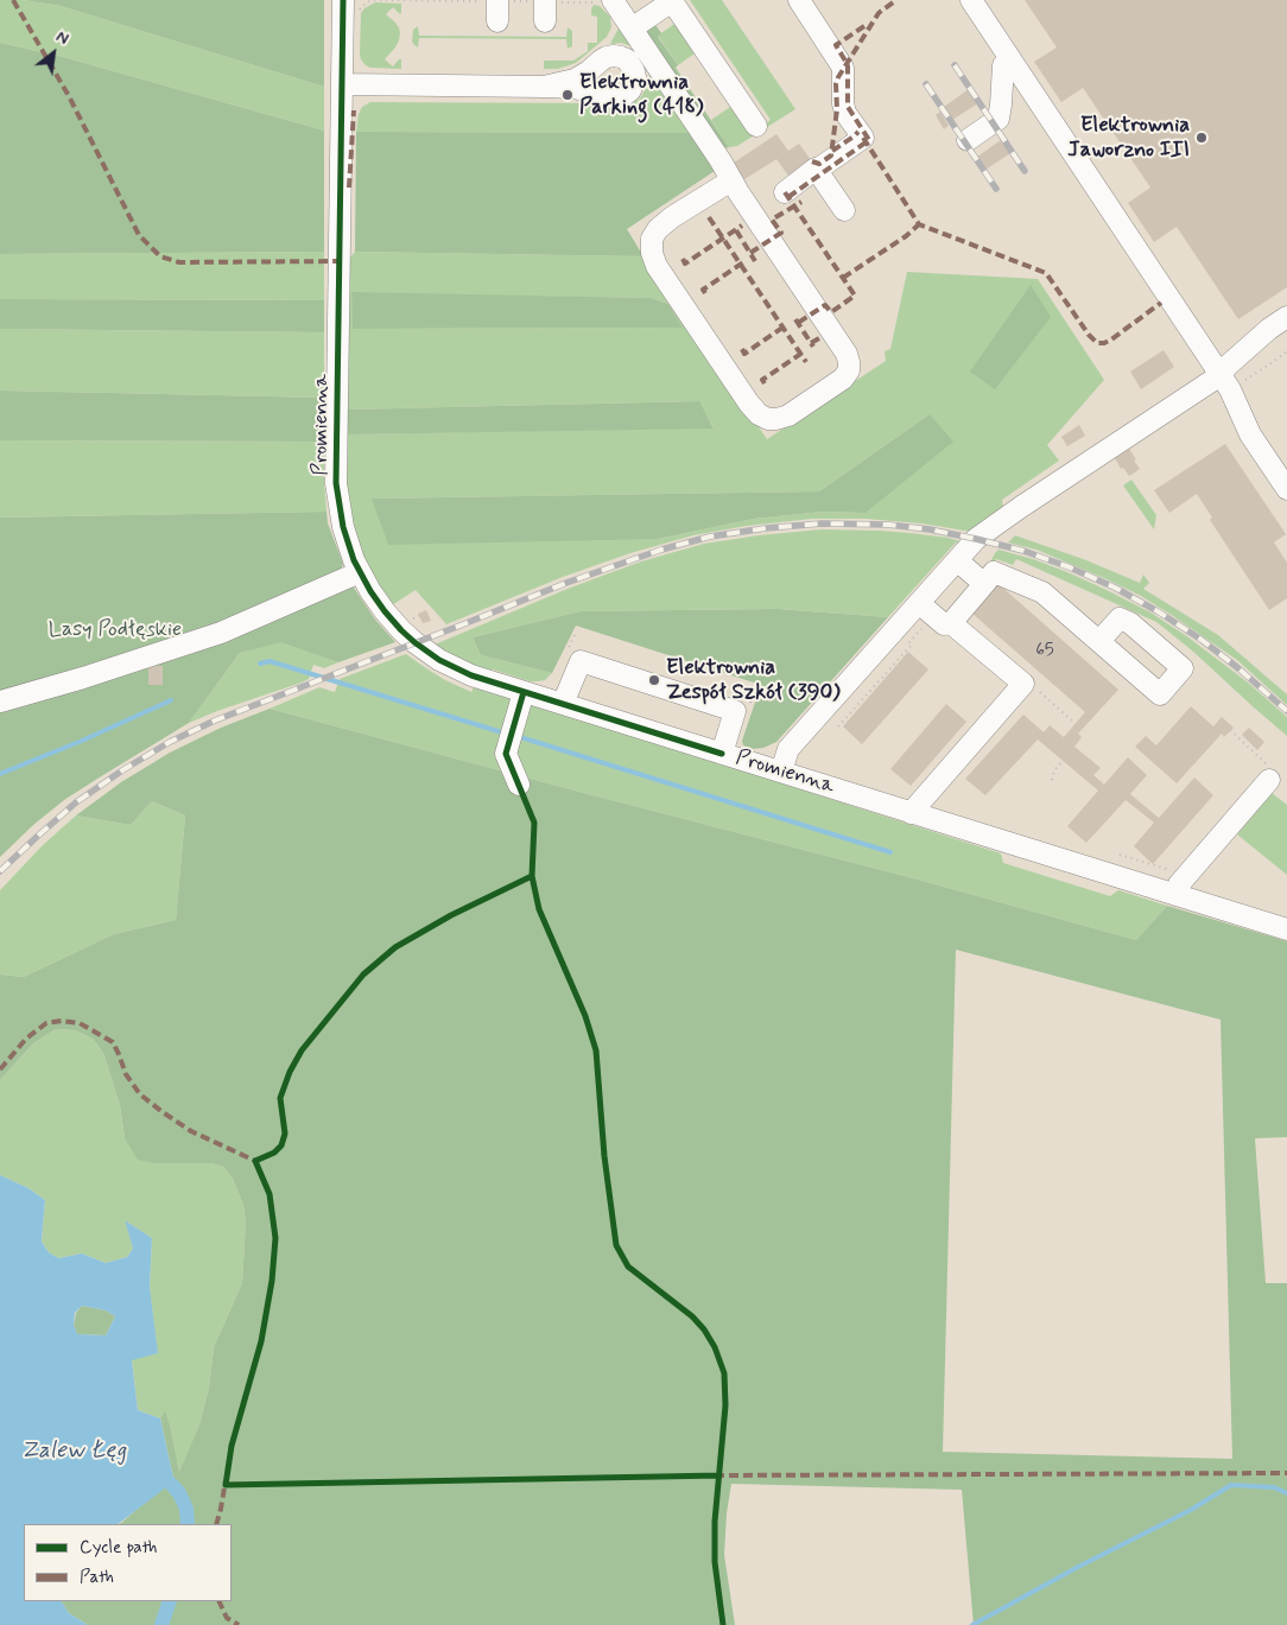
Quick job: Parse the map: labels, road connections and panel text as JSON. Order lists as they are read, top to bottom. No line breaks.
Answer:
{"streets":{"street":["Promienna"]},"water":["Zalew Łęg"],"parks":["Lasy Podłęskie"],"places":["Elektrownia Parking (418)","Elektrownia Jaworzno III","Elektrownia Zespół Szkół (390)"],"house_numbers":["65"],"legend":["Cycle path","Path"],"north":"top right"}
